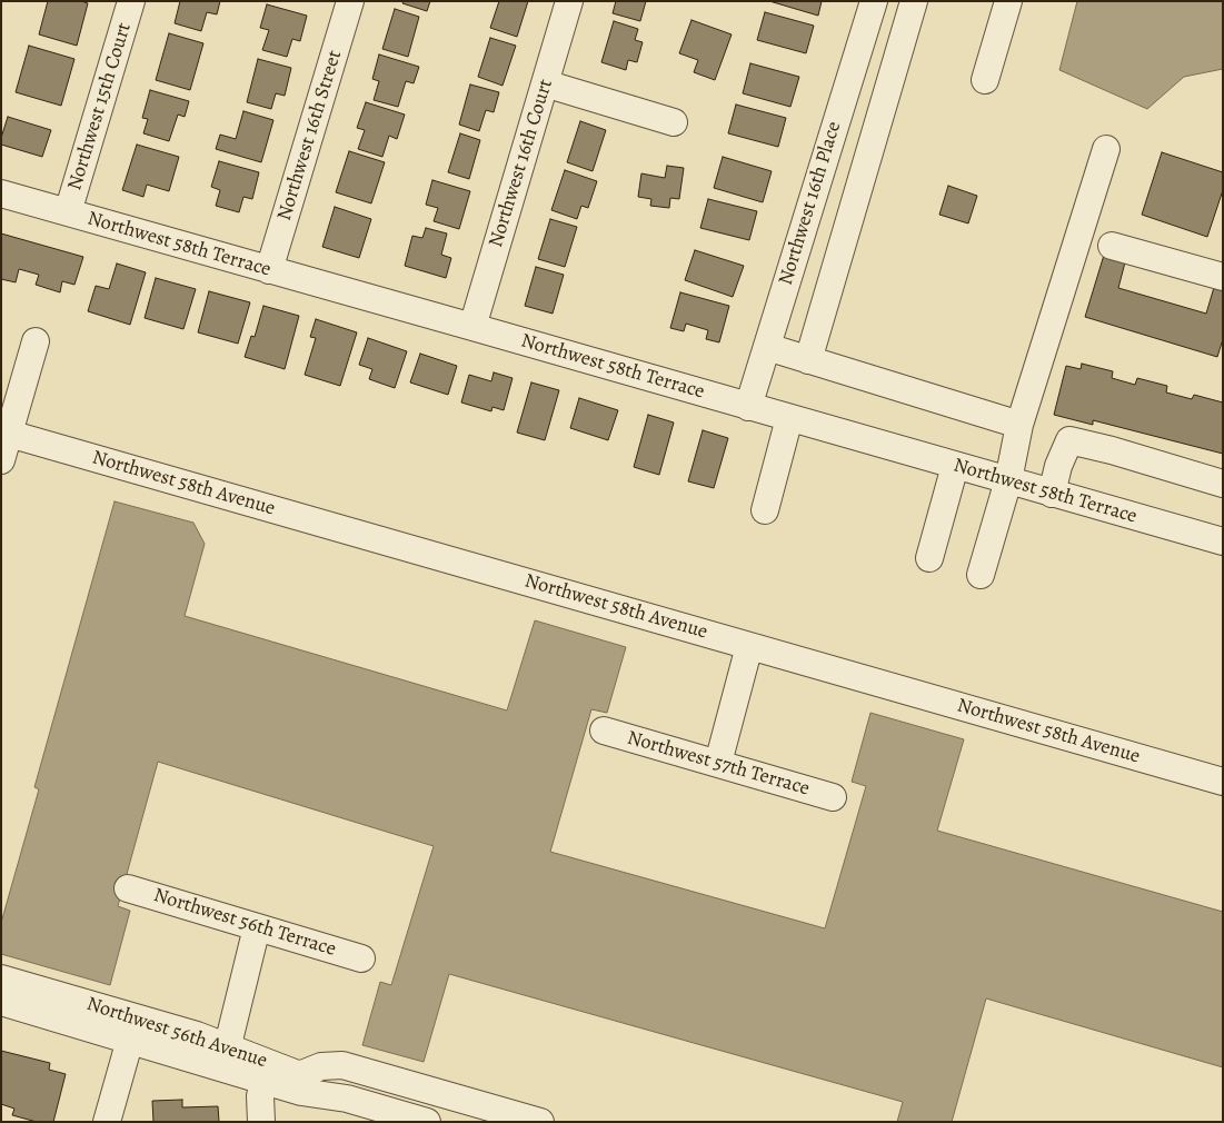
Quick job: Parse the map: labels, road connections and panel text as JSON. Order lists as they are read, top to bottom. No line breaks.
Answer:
{"streets":{"street":["Northwest 15th Court","Northwest 16th Street","Northwest 16th Court","Northwest 16th Place","Northwest 58th Terrace","Northwest 58th Avenue","Northwest 57th Terrace","Northwest 56th Terrace","Northwest 56th Avenue"]},"crossings":[["Northwest 15th Court","Northwest 58th Terrace"],["Northwest 16th Street","Northwest 58th Terrace"],["Northwest 16th Court","Northwest 58th Terrace"],["Northwest 16th Place","Northwest 58th Terrace"]]}
